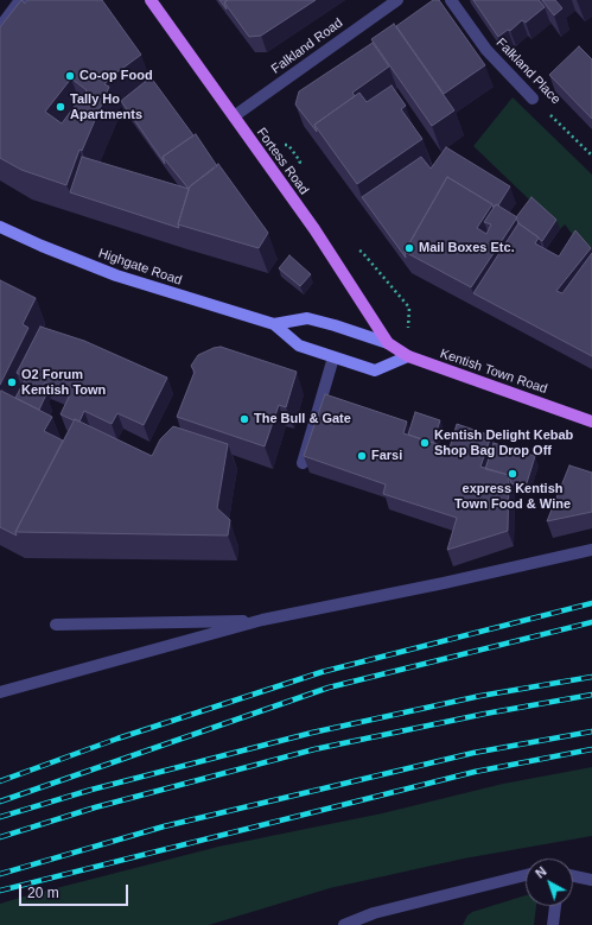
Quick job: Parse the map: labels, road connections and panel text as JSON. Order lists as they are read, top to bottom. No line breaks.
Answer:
{"streets":{"main road":["Fortess Road","Highgate Road","Kentish Town Road"],"street":["Falkland Road","Falkland Place"]},"crossings":[["Falkland Road","Fortess Road"],["Fortess Road","Highgate Road"],["Fortess Road","Kentish Town Road"],["Highgate Road","Kentish Town Road"]],"places":["Co-op Food","Tally Ho Apartments","Mail Boxes Etc.","O2 Forum Kentish Town","The Bull & Gate","Kentish Delight Kebab Shop Bag Drop Off","Farsi","express Kentish Town Food & Wine"],"scale_bar":"20 m","north":"top left"}
